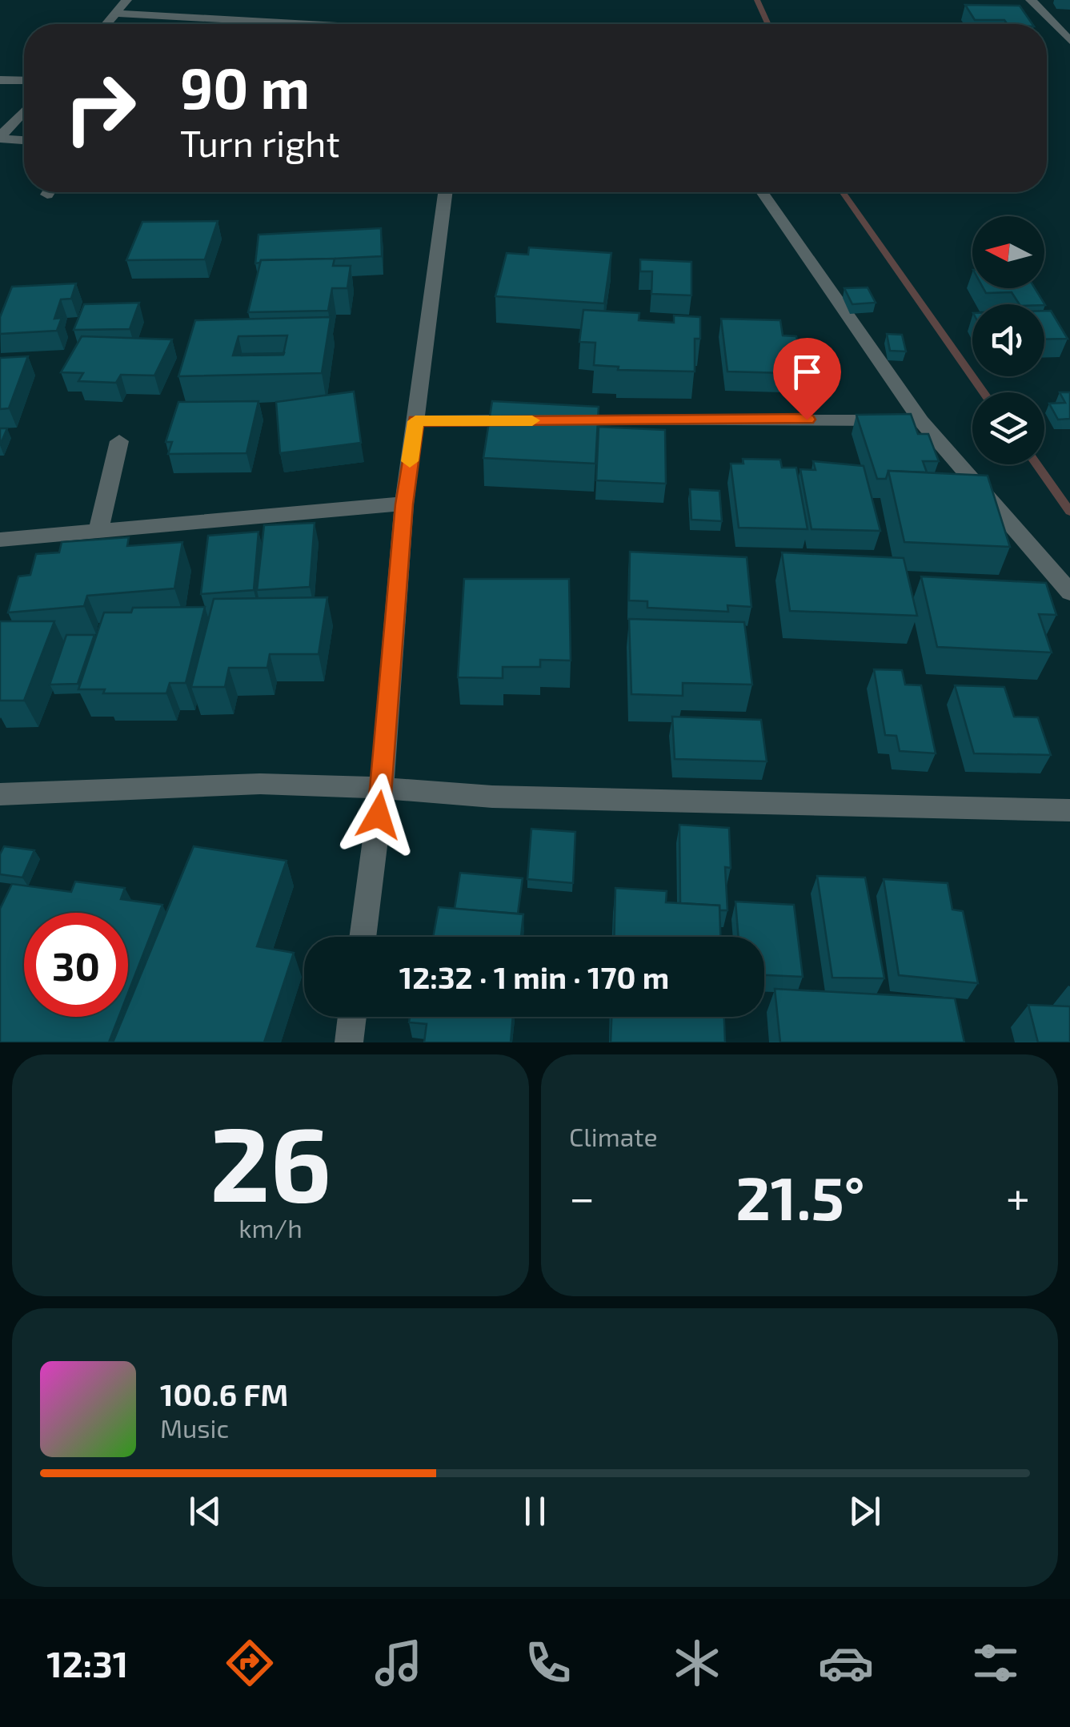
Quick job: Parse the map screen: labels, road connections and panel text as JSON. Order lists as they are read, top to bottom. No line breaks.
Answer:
{"north":"left","page":{"turn":["90 m","Turn right"],"limit":"30","trip":"12:32 · 1 min · 170 m","tile":[["26","km/h"],"Climate"],"heat":["−","21.5°","+"],"song":["100.6 FM","Music"],"tabs":"12:31"}}
